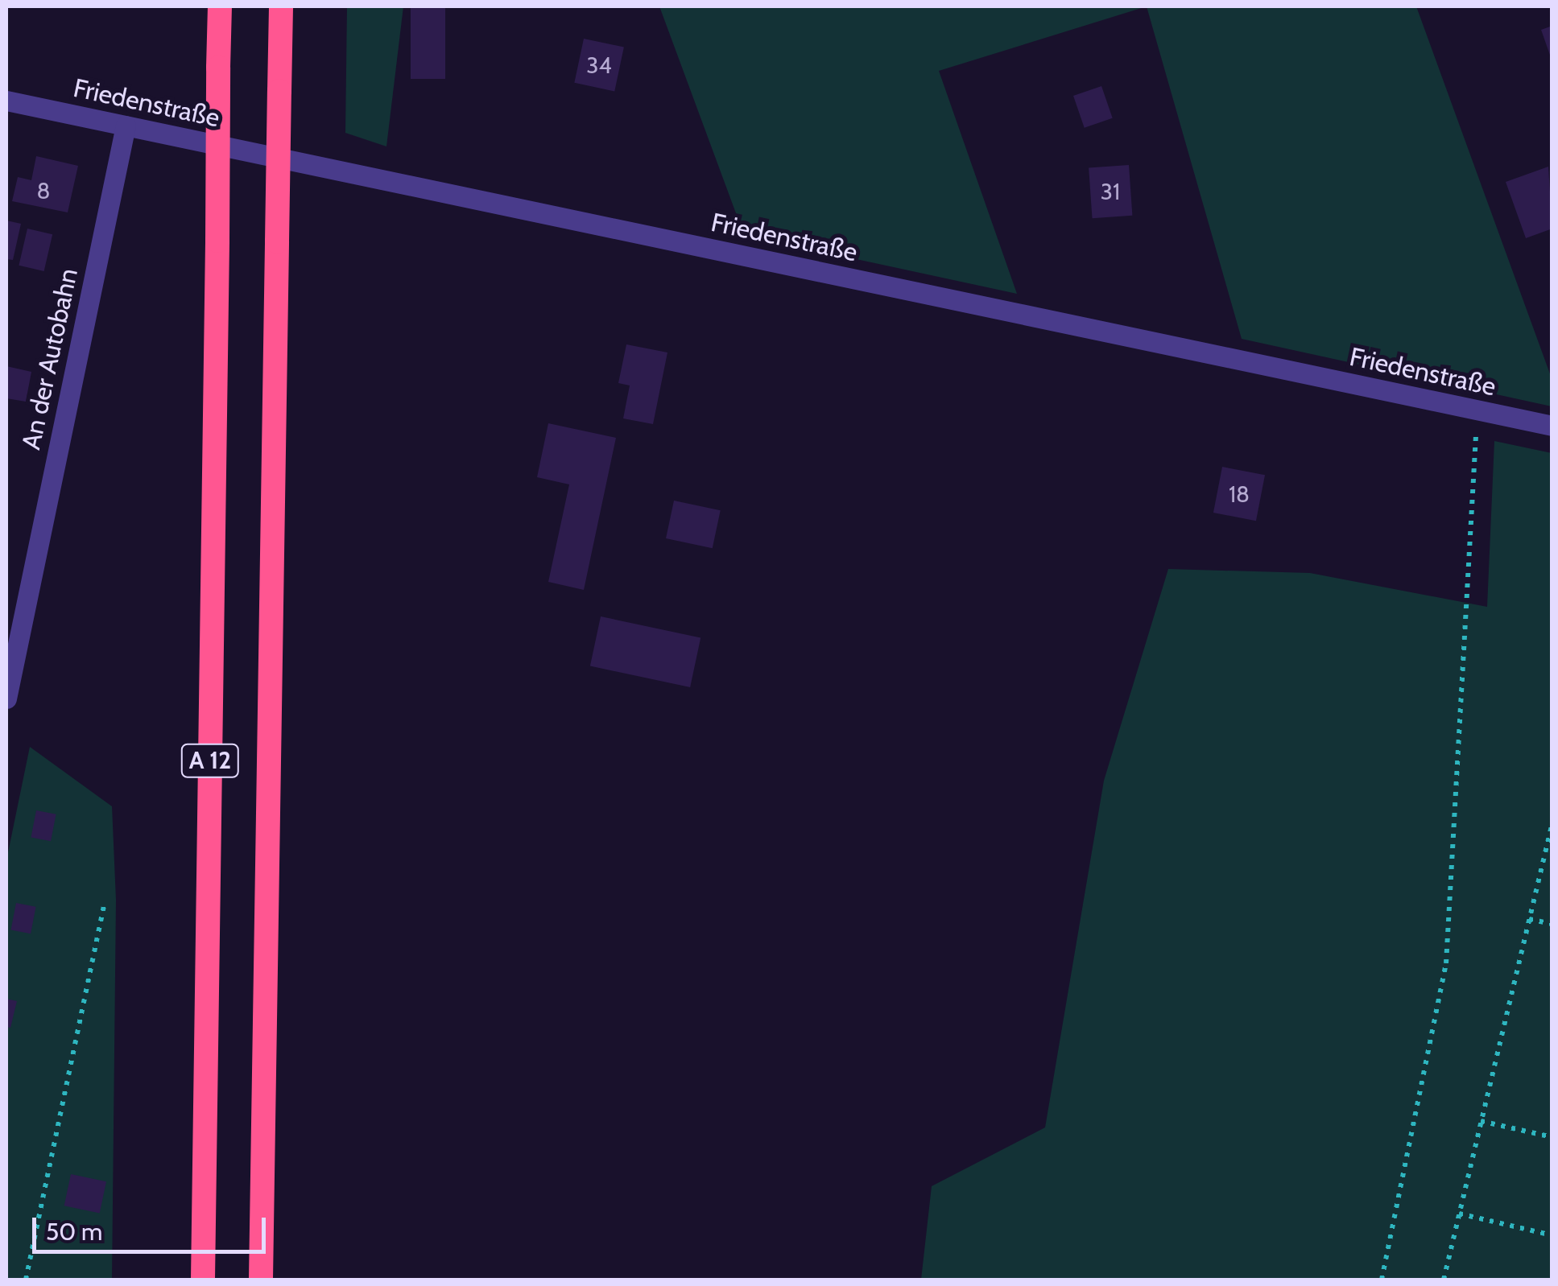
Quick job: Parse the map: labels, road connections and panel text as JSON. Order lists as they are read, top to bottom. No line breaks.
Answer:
{"streets":{"highway":["A 12"],"street":["Friedenstraße","An der Autobahn"]},"crossings":[["Friedenstraße","An der Autobahn"]],"house_numbers":["34","8","31","18"],"scale_bar":"50 m"}
